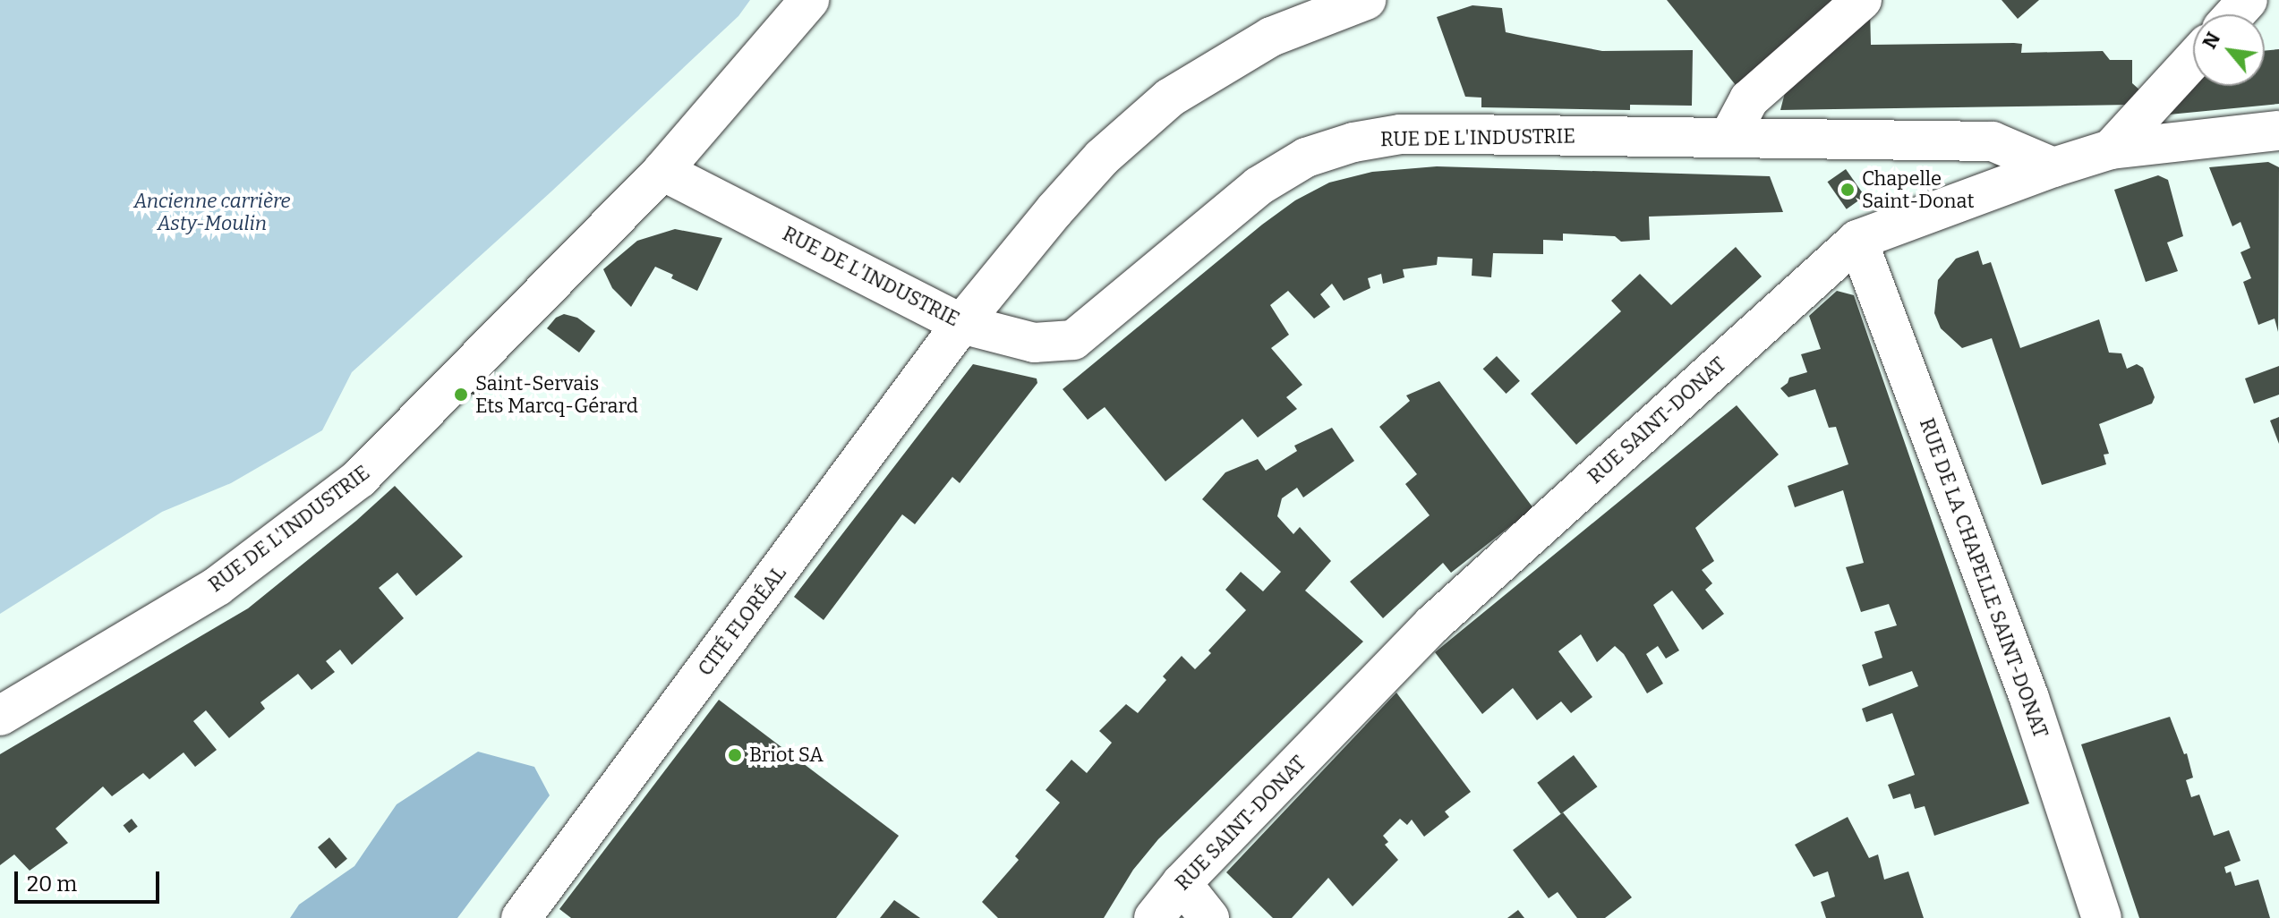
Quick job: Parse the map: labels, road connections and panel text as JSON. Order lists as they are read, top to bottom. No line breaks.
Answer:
{"streets":{"street":["RUE DE L'INDUSTRIE","RUE SAINT-DONAT","RUE DE LA CHAPELLE SAINT-DONAT","CITÉ FLORÉAL"]},"crossings":[["RUE DE L'INDUSTRIE","RUE SAINT-DONAT"],["RUE DE L'INDUSTRIE","CITÉ FLORÉAL"],["RUE SAINT-DONAT","RUE DE LA CHAPELLE SAINT-DONAT"]],"parks":["Ancienne carrière Asty-Moulin"],"places":["Chapelle Saint-Donat","Saint-Servais Ets Marcq-Gérard","Briot SA"],"scale_bar":"20 m","north":"top left"}
